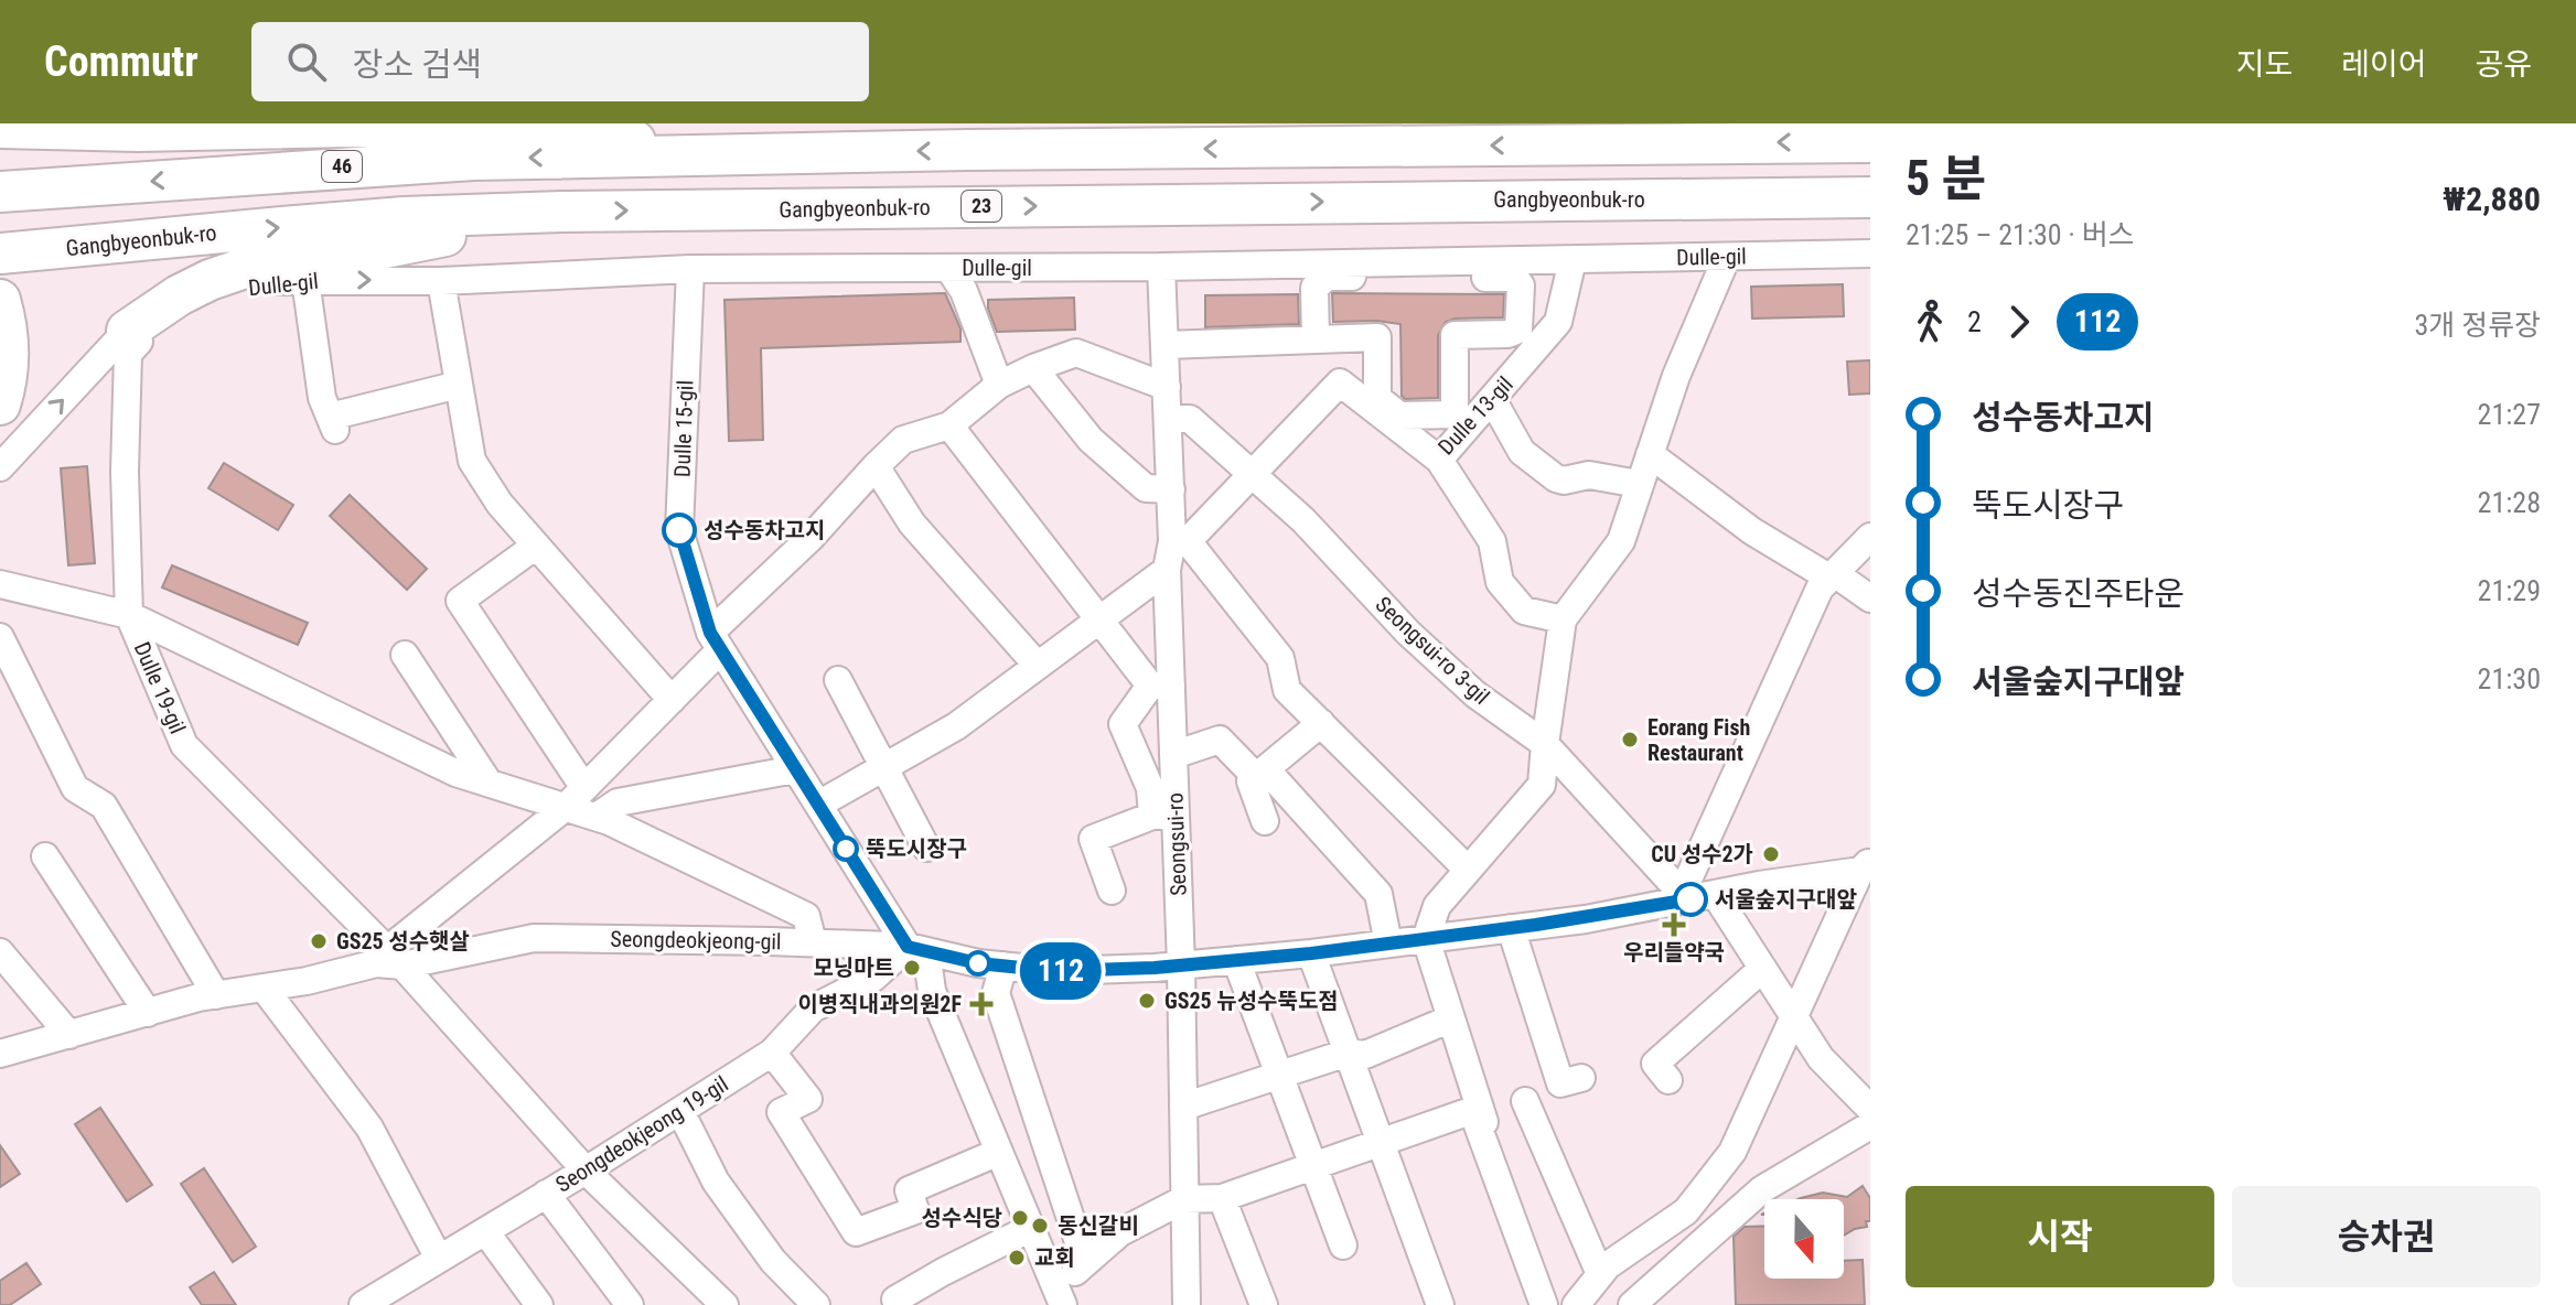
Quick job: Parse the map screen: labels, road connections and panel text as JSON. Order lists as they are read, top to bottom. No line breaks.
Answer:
{"streets":{"highway":["46","Gangbyeonbuk-ro","23"],"street":["Dulle-gil","Dulle 13-gil","Dulle 15-gil","Seongsui-ro 3-gil","Dulle 19-gil","Seongsui-ro","Seongdeokjeong-gil","Seongdeokjeong 19-gil"]},"crossings":[["Gangbyeonbuk-ro","23"],["Dulle-gil","Dulle 13-gil"],["Dulle-gil","Dulle 15-gil"],["Dulle-gil","Dulle 19-gil"],["Dulle-gil","Seongsui-ro"],["Dulle 13-gil","Seongsui-ro 3-gil"],["Dulle 13-gil","Seongsui-ro"],["Dulle 15-gil","Seongdeokjeong-gil"],["Dulle 15-gil","Seongdeokjeong 19-gil"],["Seongsui-ro 3-gil","Seongsui-ro"],["Seongsui-ro 3-gil","Seongdeokjeong-gil"],["Dulle 19-gil","Seongdeokjeong-gil"],["Dulle 19-gil","Seongdeokjeong 19-gil"],["Seongsui-ro","Seongdeokjeong-gil"],["Seongdeokjeong-gil","Seongdeokjeong 19-gil"]],"places":{"other":["성수동차고지","Eorang Fish Restaurant","뚝도시장구","CU 성수2가","서울숲지구대앞","GS25 성수햇살","모닝마트","GS25 뉴성수뚝도점","성수식당","동신갈비","교회"],"health":["우리들약국","이병직내과의원2F"]},"lines":["bus line 112"],"north":"bottom","page":{"header":"Commutr","search":"장소 검색","nav":["지도","레이어","공유"],"on_map":"112","heading":["5 분","21:25 – 21:30 · 버스","₩2,880"],"legs":["2","112","3개 정류장"],"list":[{"name":"성수동차고지","value":"21:27"},{"name":"뚝도시장구","value":"21:28"},{"name":"성수동진주타운","value":"21:29"},{"name":"서울숲지구대앞","value":"21:30"}],"buttons":["시작","승차권"]}}
